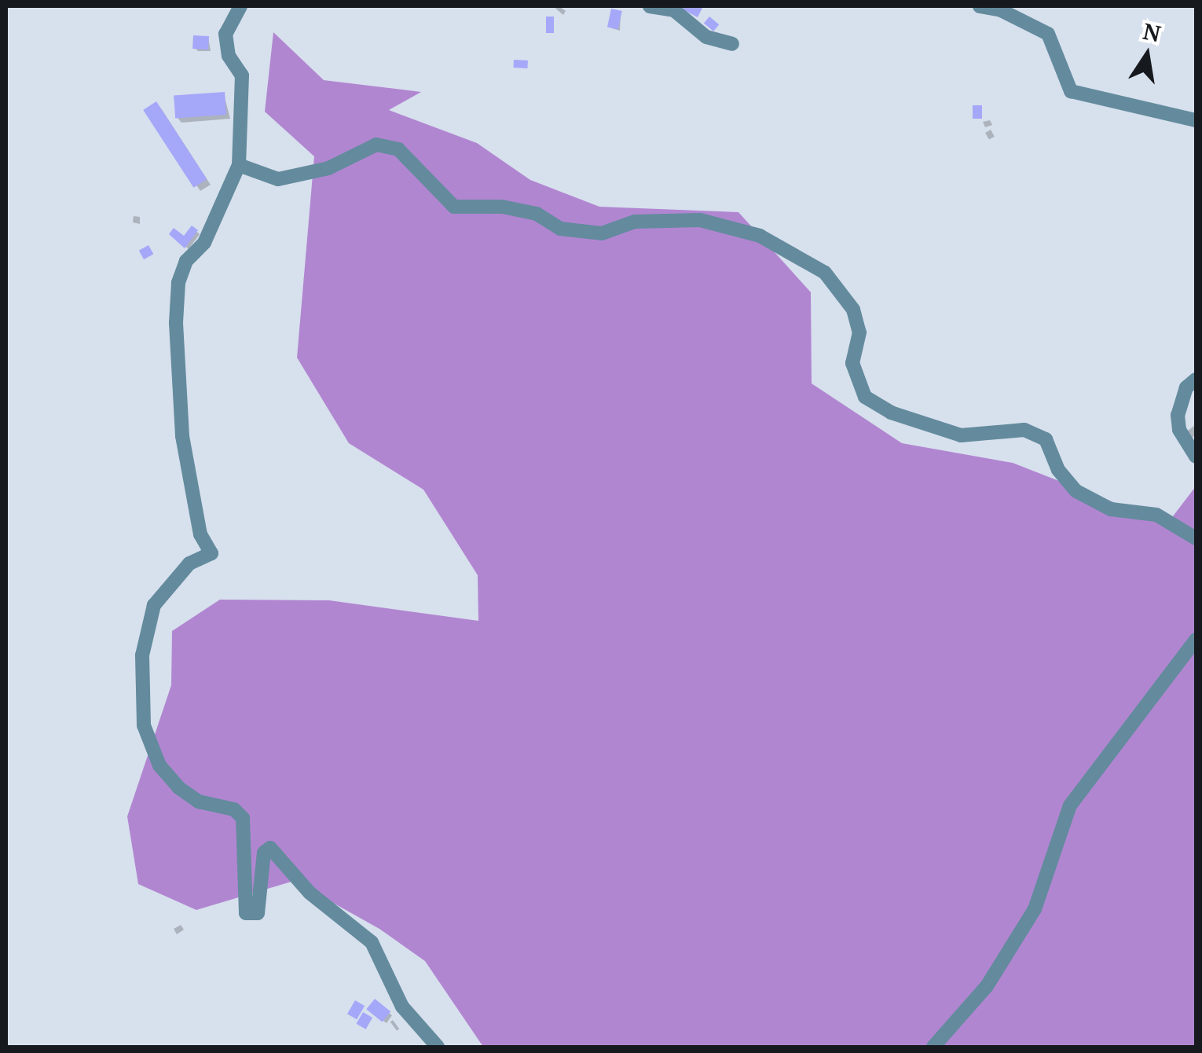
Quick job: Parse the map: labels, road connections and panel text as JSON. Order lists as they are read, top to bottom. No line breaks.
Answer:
{"north":"top"}
